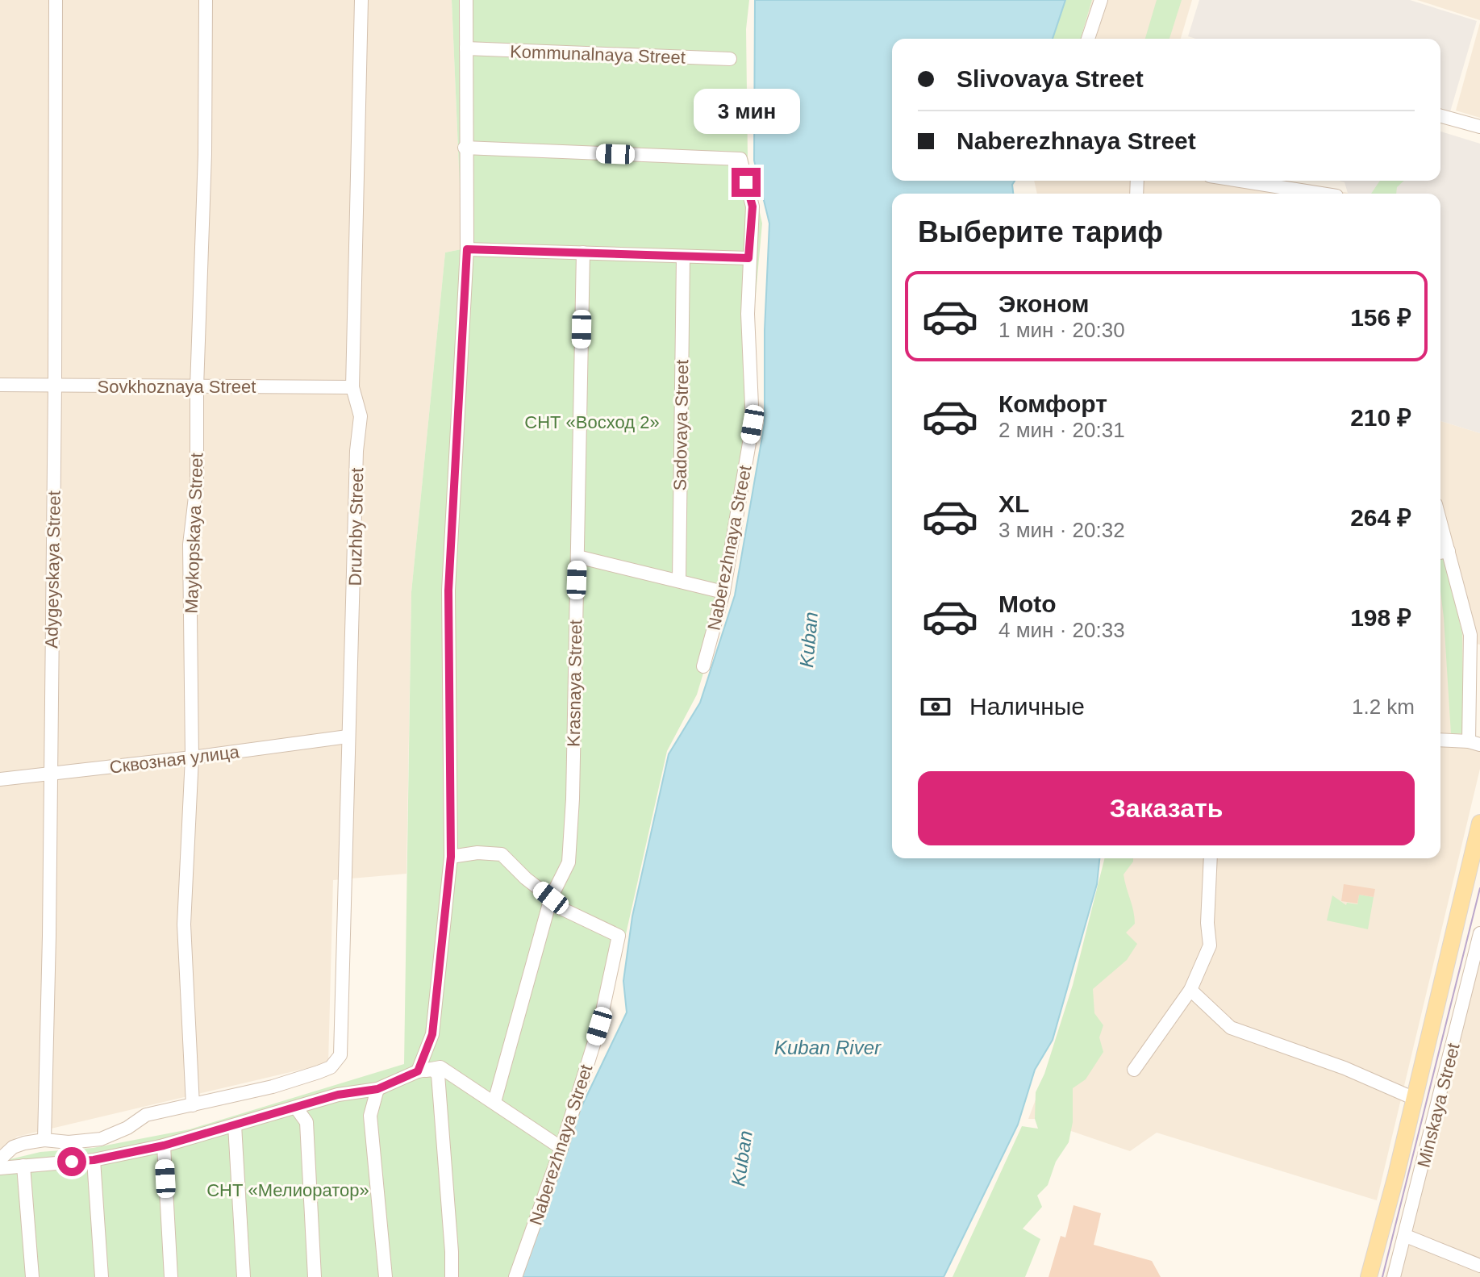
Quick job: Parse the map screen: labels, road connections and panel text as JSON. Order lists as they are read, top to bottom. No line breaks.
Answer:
{"streets":{"main road":["Minskaya Street"],"street":["Kommunalnaya Street","Sovkhoznaya Street","Sadovaya Street","Druzhby Street","Maykopskaya Street","Naberezhnaya Street","Adygeyskaya Street","Krasnaya Street","Сквозная улица"]},"crossings":[["Sovkhoznaya Street","Druzhby Street"],["Sovkhoznaya Street","Maykopskaya Street"],["Sovkhoznaya Street","Adygeyskaya Street"],["Druzhby Street","Maykopskaya Street"],["Druzhby Street","Сквозная улица"],["Maykopskaya Street","Сквозная улица"],["Naberezhnaya Street","Krasnaya Street"],["Adygeyskaya Street","Сквозная улица"]],"water":["Kuban","Kuban River"],"parks":["СНТ «Восход 2»","СНТ «Мелиоратор»"],"page":{"banner":["Slivovaya Street","Naberezhnaya Street"],"bubble":"3 мин","heading":"Выберите тариф","list":[{"name":"Эконом","note":"1 мин · 20:30","value":"156 ₽"},{"name":"Комфорт","note":"2 мин · 20:31","value":"210 ₽"},{"name":"XL","note":"3 мин · 20:32","value":"264 ₽"},{"name":"Moto","note":"4 мин · 20:33","value":"198 ₽"}],"pay":["Наличные","1.2 km"],"buttons":"Заказать"}}
